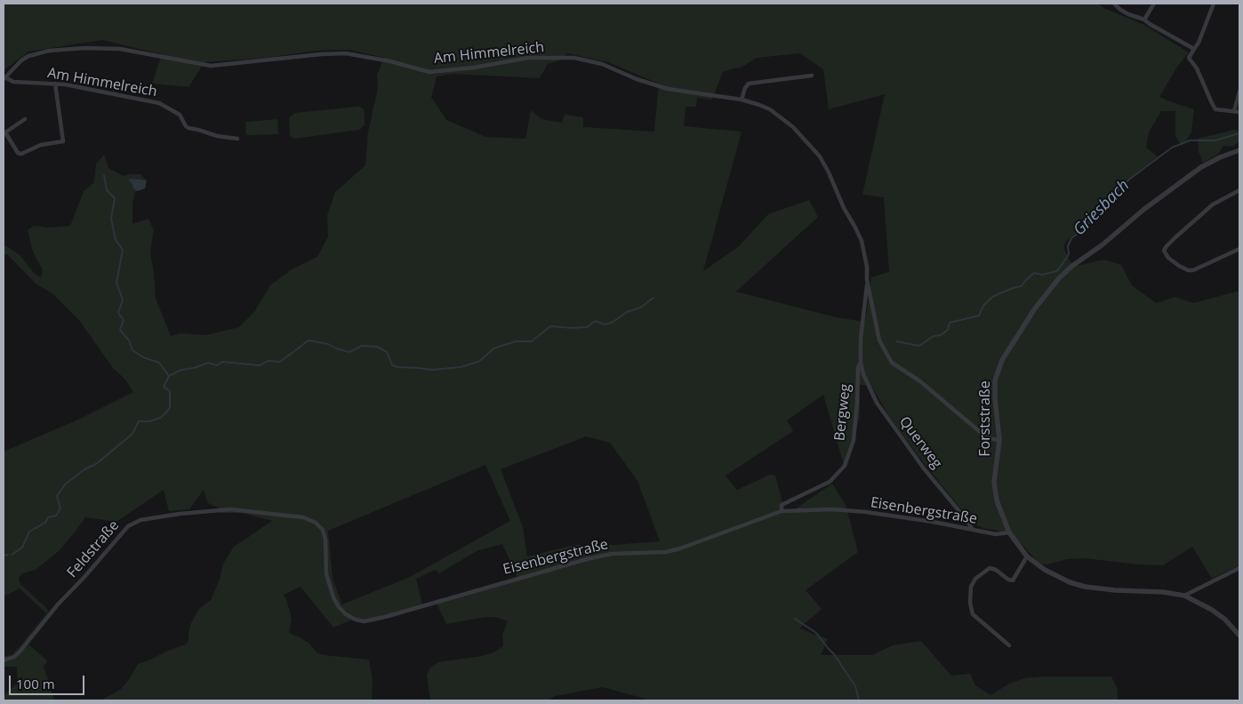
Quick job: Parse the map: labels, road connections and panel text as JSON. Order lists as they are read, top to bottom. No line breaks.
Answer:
{"streets":{"street":["Am Himmelreich","Bergweg","Forststraße","Querweg","Eisenbergstraße","Feldstraße"]},"crossings":[["Am Himmelreich","Bergweg"],["Am Himmelreich","Forststraße"],["Bergweg","Querweg"],["Bergweg","Eisenbergstraße"],["Forststraße","Eisenbergstraße"],["Querweg","Eisenbergstraße"],["Eisenbergstraße","Feldstraße"]],"water":["Griesbach"],"scale_bar":"100 m"}
